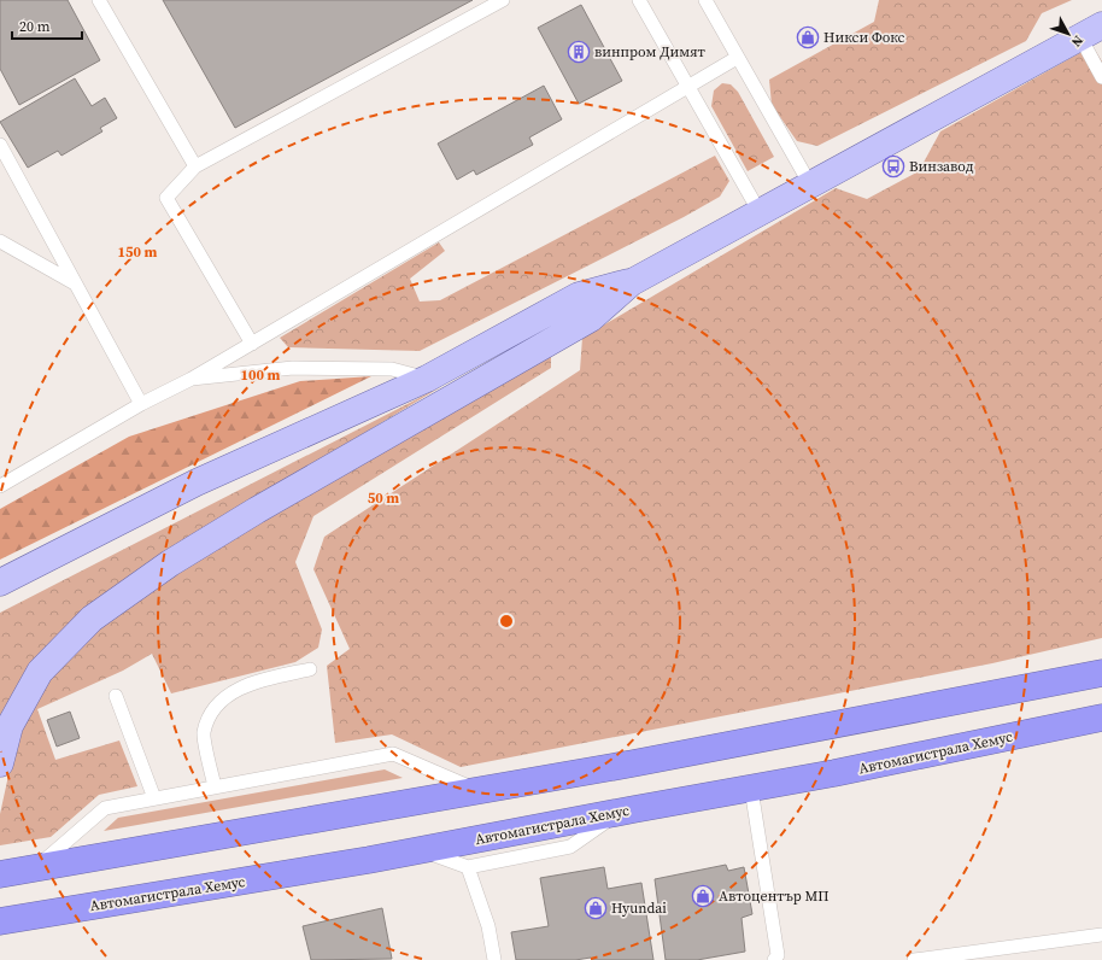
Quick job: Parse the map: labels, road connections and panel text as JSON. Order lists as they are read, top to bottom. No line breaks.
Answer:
{"streets":{"highway":["Автомагистрала Хемус"]},"places":{"shop":["Никси Фокс","Автоцентър МП","Hyundai"],"building":["винпром Димят"],"bus stop":["Винзавод"]},"scale_bar":"20 m","north":"bottom right","rings":["150 m","100 m","50 m"]}
